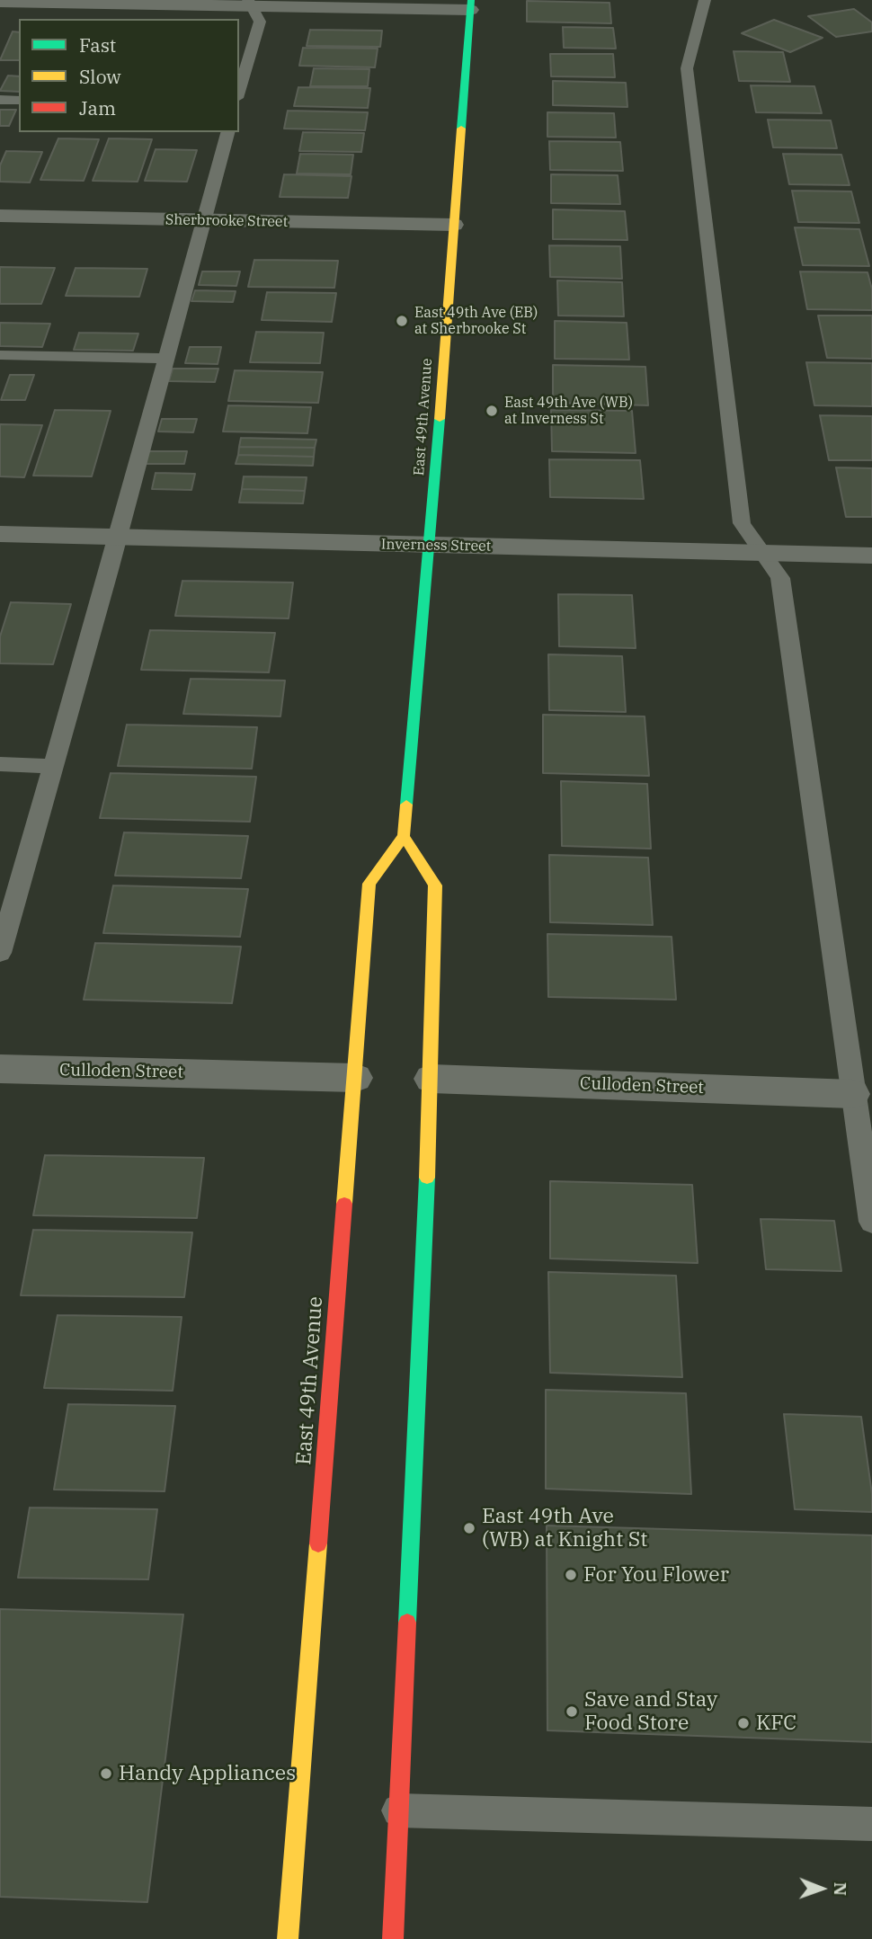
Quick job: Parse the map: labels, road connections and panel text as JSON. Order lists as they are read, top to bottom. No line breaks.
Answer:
{"streets":{"street":["Sherbrooke Street","East 49th Avenue","Inverness Street","Culloden Street"]},"crossings":[["Sherbrooke Street","East 49th Avenue"],["East 49th Avenue","Inverness Street"],["East 49th Avenue","Culloden Street"]],"places":["East 49th Ave (EB) at Sherbrooke St","East 49th Ave (WB) at Inverness St","East 49th Ave (WB) at Knight St","For You Flower","Save and Stay Food Store","KFC","Handy Appliances"],"legend":["Fast","Slow","Jam"],"north":"right"}
